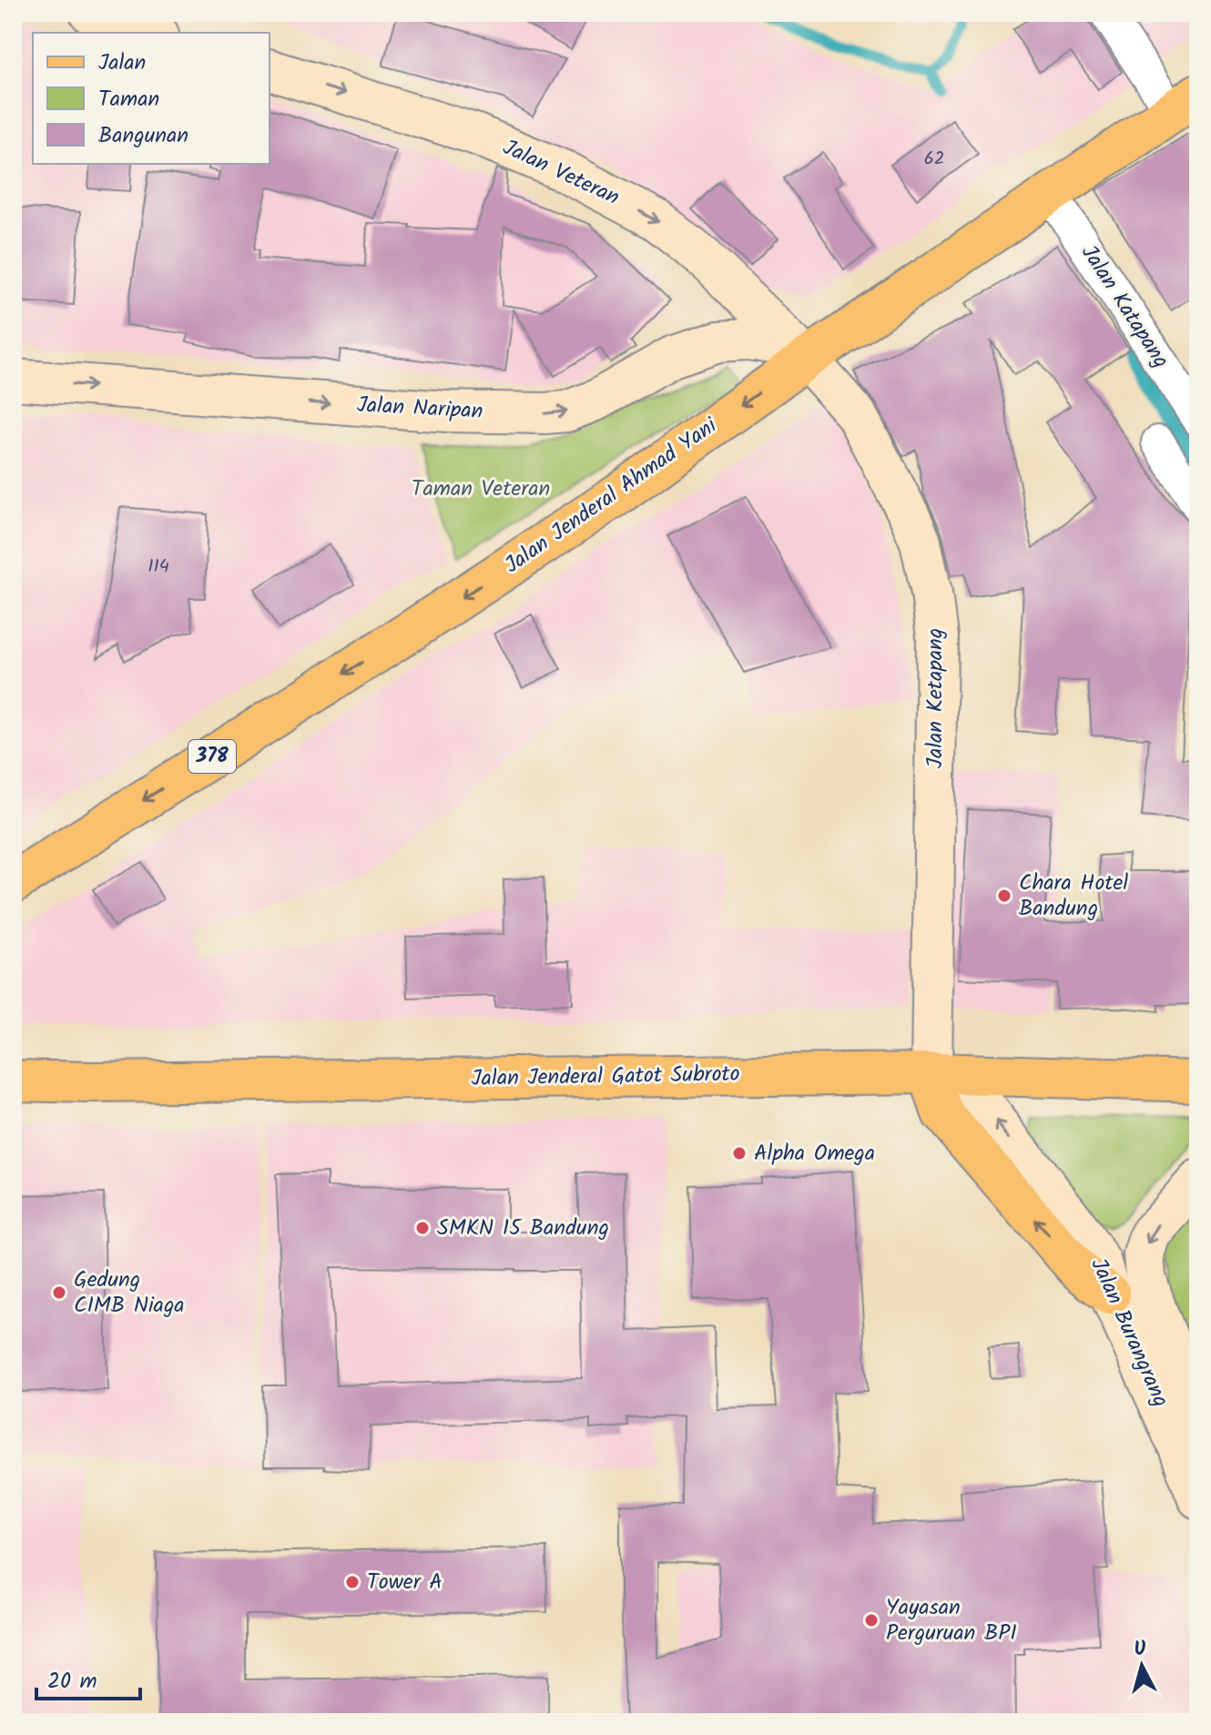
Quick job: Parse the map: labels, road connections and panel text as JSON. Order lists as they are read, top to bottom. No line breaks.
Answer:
{"streets":{"main road":["Jalan Veteran","Jalan Naripan","Jalan Jenderal Ahmad Yani","Jalan Ketapang","378","Jalan Jenderal Gatot Subroto","Jalan Burangrang"],"street":["Jalan Katapang"]},"crossings":[["Jalan Veteran","Jalan Naripan"],["Jalan Veteran","Jalan Jenderal Ahmad Yani"],["Jalan Veteran","Jalan Ketapang"],["Jalan Katapang","Jalan Jenderal Ahmad Yani"],["Jalan Naripan","Jalan Jenderal Ahmad Yani"],["Jalan Naripan","Jalan Ketapang"],["Jalan Jenderal Ahmad Yani","Jalan Ketapang"],["Jalan Ketapang","Jalan Jenderal Gatot Subroto"],["Jalan Ketapang","Jalan Burangrang"],["Jalan Jenderal Gatot Subroto","Jalan Burangrang"]],"one_way":["Jalan Veteran","Jalan Naripan","Jalan Jenderal Ahmad Yani"],"parks":["Taman Veteran"],"places":["Chara Hotel Bandung","Alpha Omega","SMKN 15 Bandung","Gedung CIMB Niaga","Tower A","Yayasan Perguruan BPI"],"house_numbers":["62","114"],"legend":["Jalan","Taman","Bangunan"],"scale_bar":"20 m","north":"top"}
